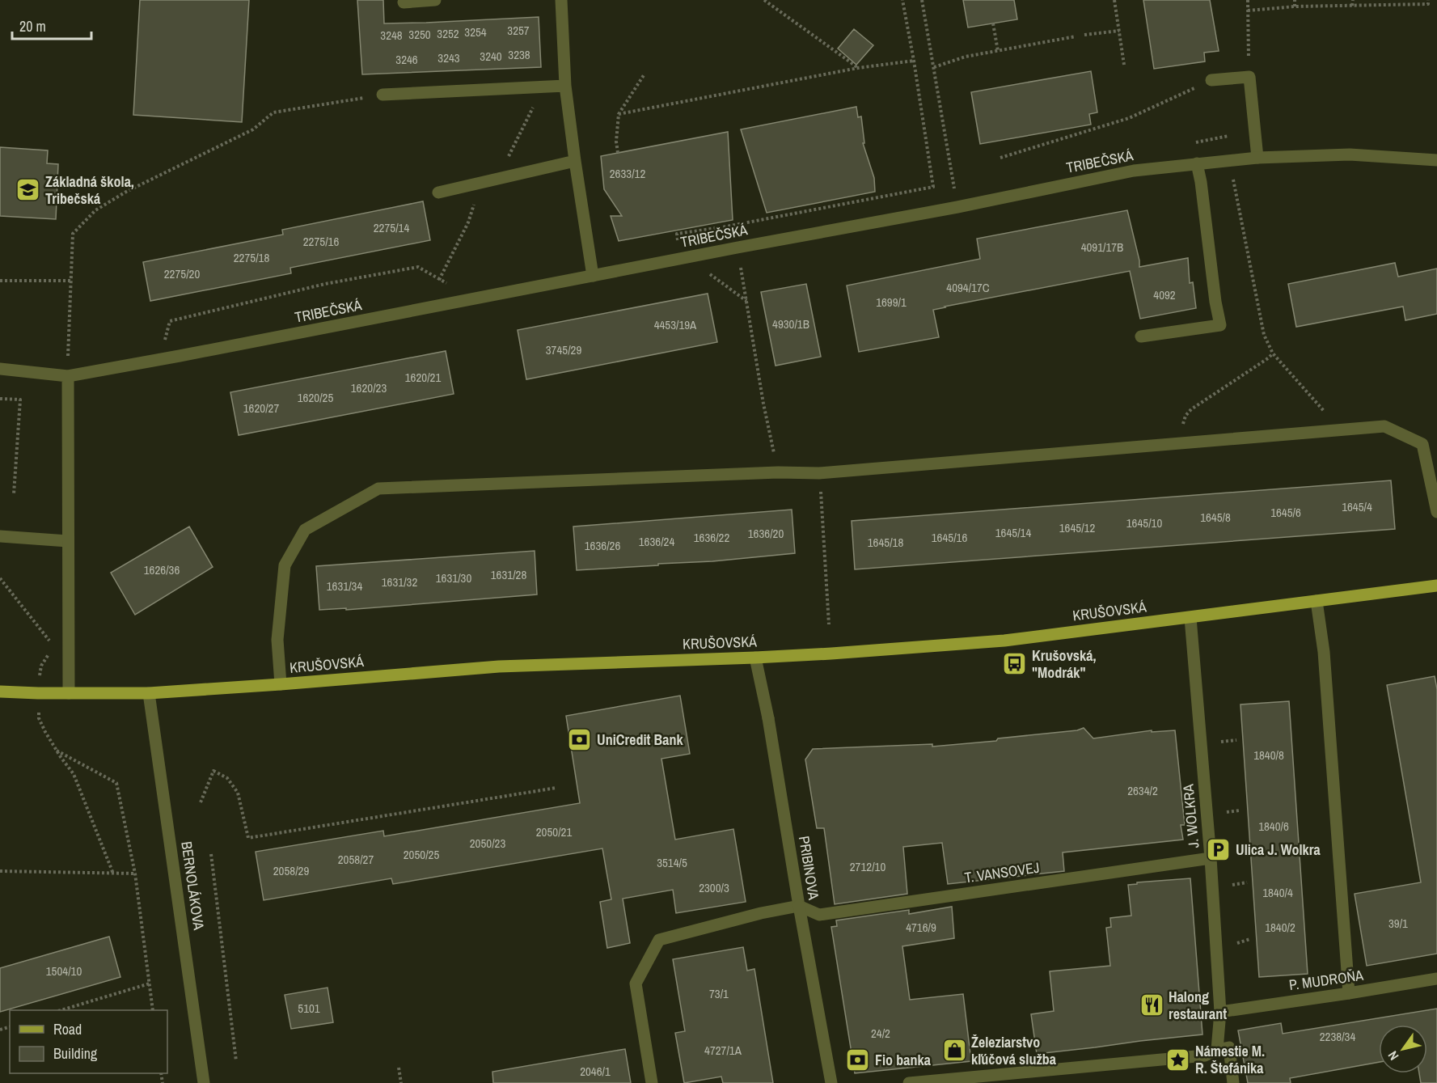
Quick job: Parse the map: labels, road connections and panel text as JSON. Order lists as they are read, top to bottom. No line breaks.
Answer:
{"streets":{"main road":["KRUŠOVSKÁ"],"street":["TRIBEČSKÁ","J. WOLKRA","PRIBINOVA","T. VANSOVEJ","BERNOLÁKOVA","P. MUDROŇA"]},"crossings":[["KRUŠOVSKÁ","J. WOLKRA"],["KRUŠOVSKÁ","PRIBINOVA"],["KRUŠOVSKÁ","BERNOLÁKOVA"],["J. WOLKRA","T. VANSOVEJ"],["J. WOLKRA","P. MUDROŇA"],["PRIBINOVA","T. VANSOVEJ"]],"places":{"school or university":["Základná škola, Tribečská"],"bus stop":["Krušovská, \"Modrák\""],"bank":["UniCredit Bank","Fio banka"],"parking":["Ulica J. Wolkra"],"restaurant":["Halong restaurant"],"shop":["Železiarstvo kľúčová služba"],"place":["Námestie M. R. Štefánika"]},"house_numbers":["3257","3254","3252","3250","3248","3238","3240","3243","3246","2633/12","2275/14","2275/16","4091/17B","2275/18","2275/20","4094/17C","4092","1699/1","4930/1B","4453/19A","3745/29","1620/21","1620/23","1620/25","1620/27","1645/4","1645/6","1645/8","1645/10","1645/12","1645/14","1636/20","1636/22","1645/16","1636/24","1645/18","1636/26","1626/36","1631/28","1631/30","1631/32","1631/34","1840/8","2634/2","1840/6","2050/21","2050/23","2050/25","2058/27","3514/5","2712/10","2058/29","2300/3","1840/4","39/1","4716/9","1840/2","1504/10","73/1","5101","24/2","2238/34","4727/1A","2046/1"],"legend":["Road","Building"],"scale_bar":"20 m","north":"bottom left"}
